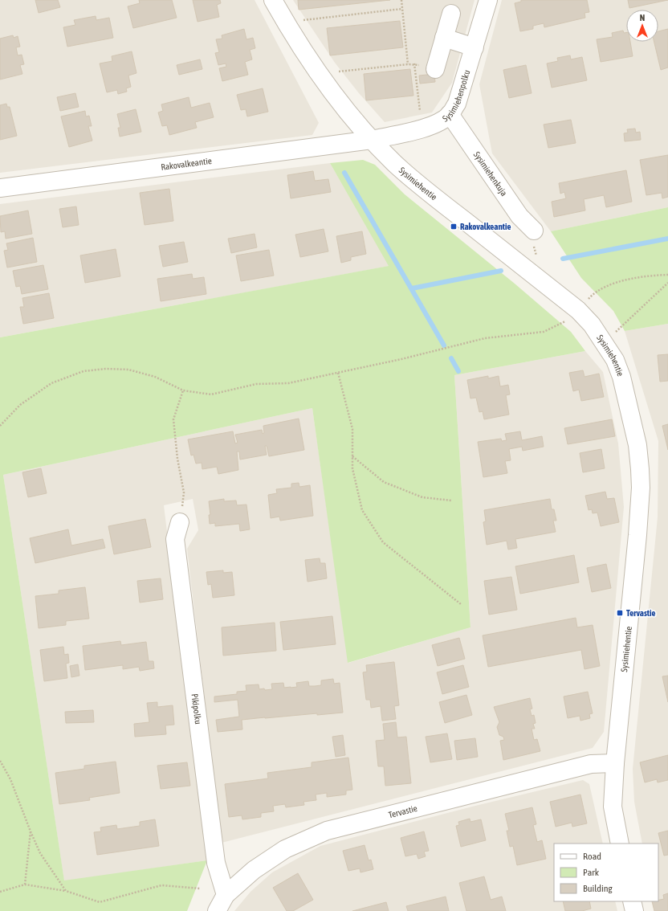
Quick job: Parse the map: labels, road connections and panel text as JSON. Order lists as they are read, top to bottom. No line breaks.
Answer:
{"streets":{"street":["Sysimiehenpolku","Rakovalkeantie","Sysimiehenkuja","Sysimiehentie","Pikipolku","Tervastie"]},"crossings":[["Sysimiehenpolku","Rakovalkeantie"],["Sysimiehenpolku","Sysimiehenkuja"],["Sysimiehenpolku","Sysimiehentie"],["Rakovalkeantie","Sysimiehentie"],["Sysimiehentie","Tervastie"],["Pikipolku","Tervastie"]],"places":{"transit":["Rakovalkeantie","Tervastie"]},"legend":["Road","Park","Building"],"north":"top"}
